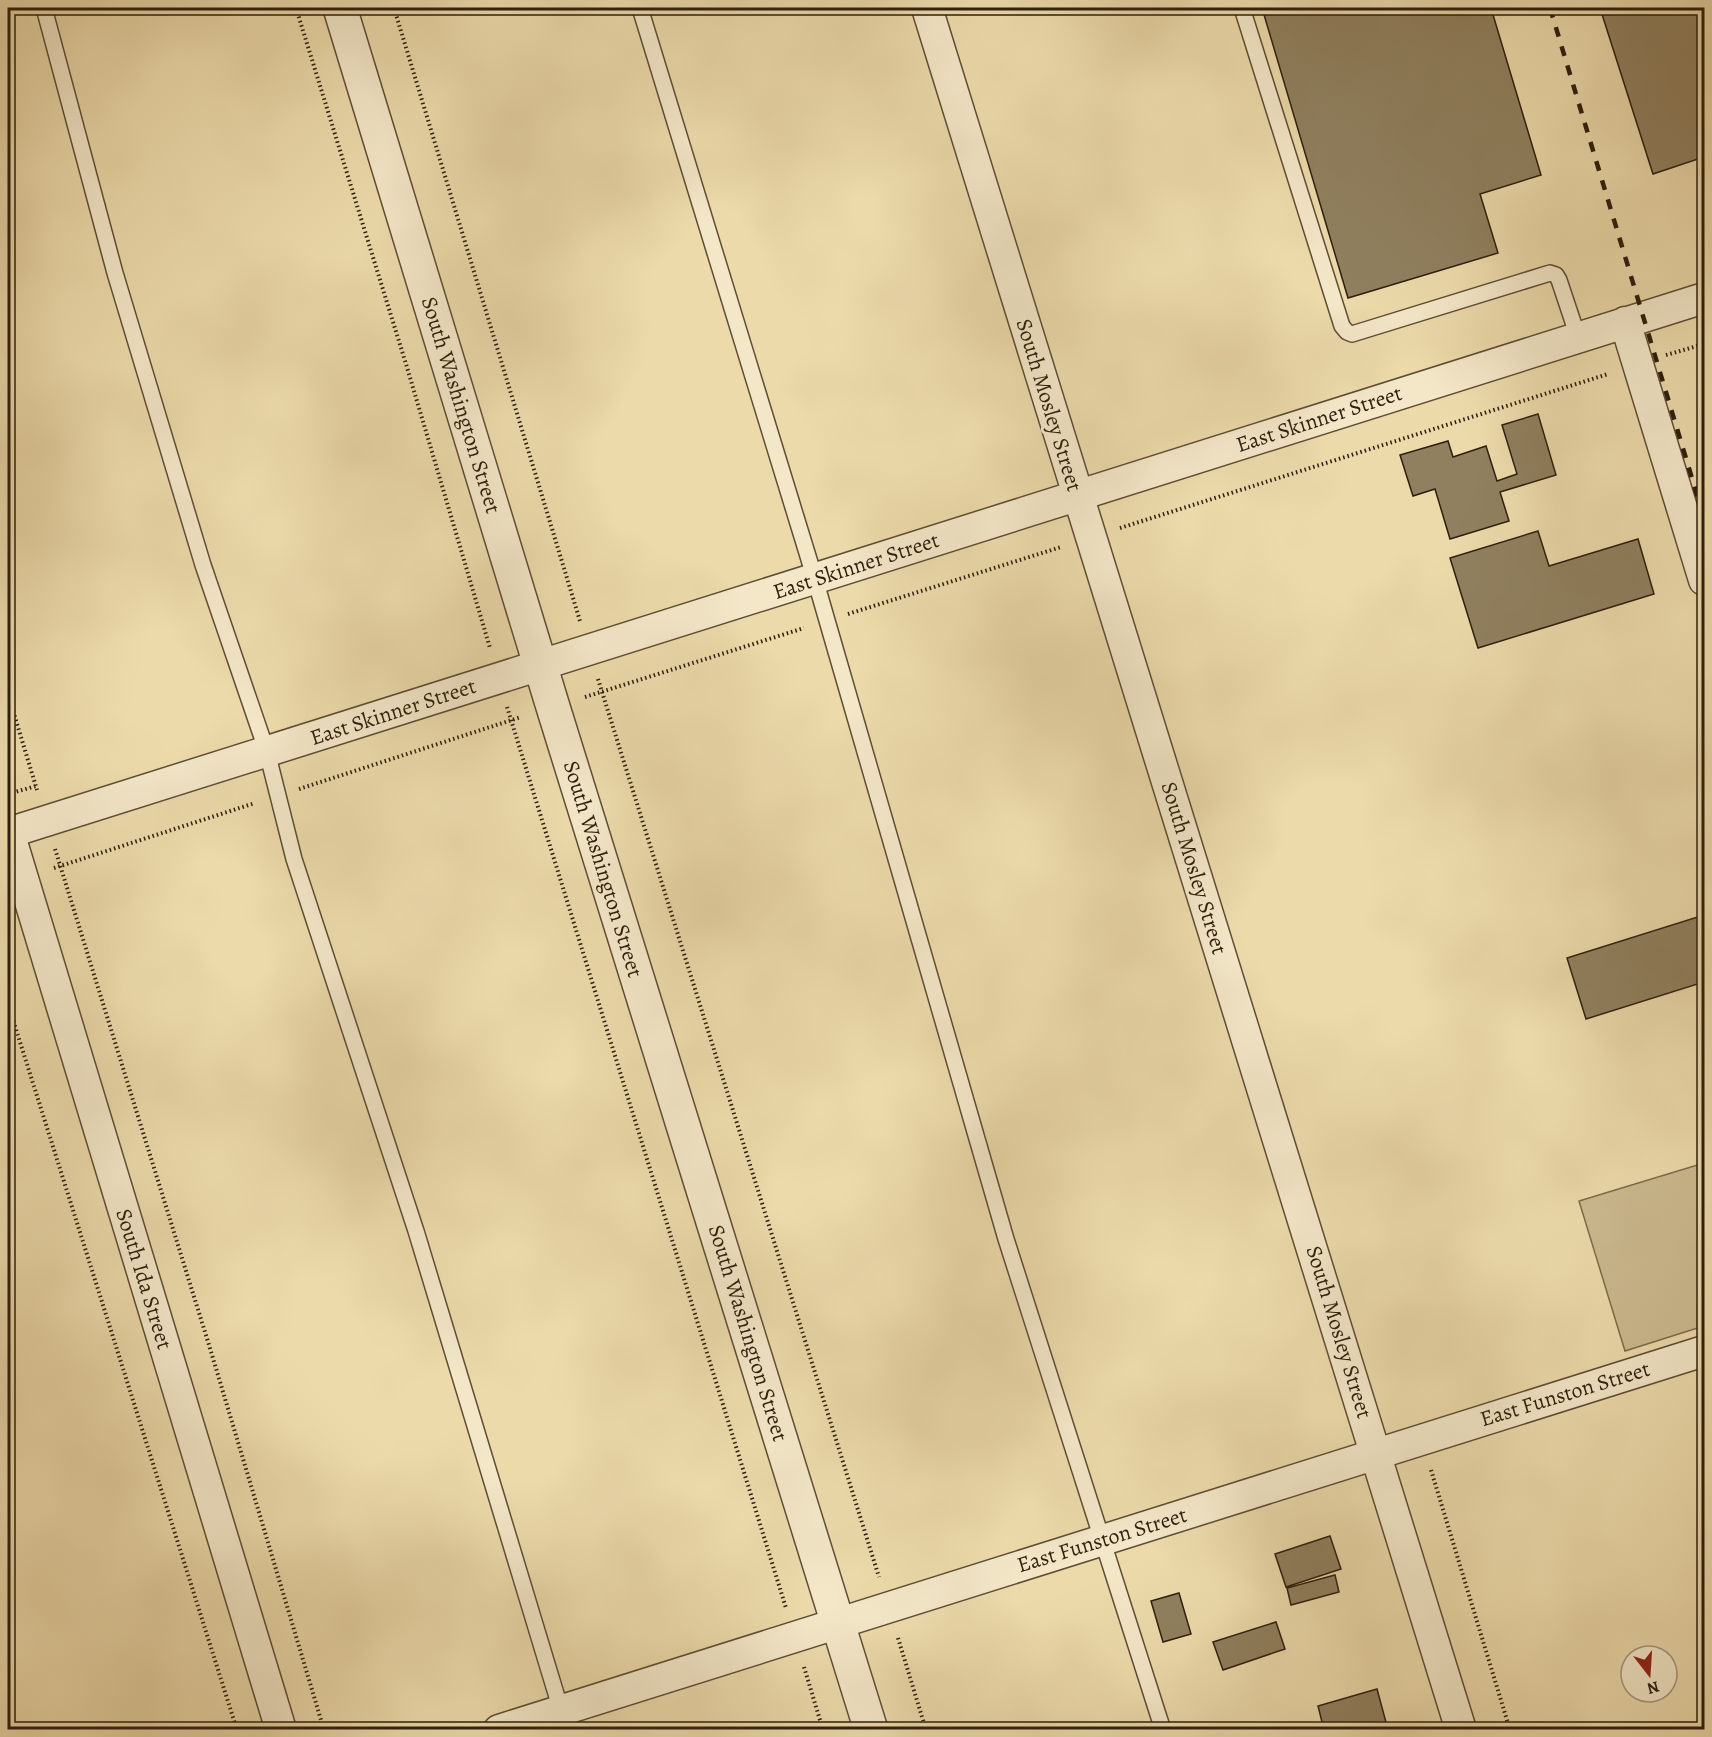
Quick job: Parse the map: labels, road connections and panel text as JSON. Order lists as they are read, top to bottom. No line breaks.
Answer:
{"streets":{"street":["South Washington Street","South Mosley Street","East Skinner Street","South Ida Street","East Funston Street"]},"crossings":[["South Washington Street","East Skinner Street"],["South Washington Street","East Funston Street"],["South Mosley Street","East Skinner Street"],["South Mosley Street","East Funston Street"],["East Skinner Street","South Ida Street"]],"north":"bottom"}
